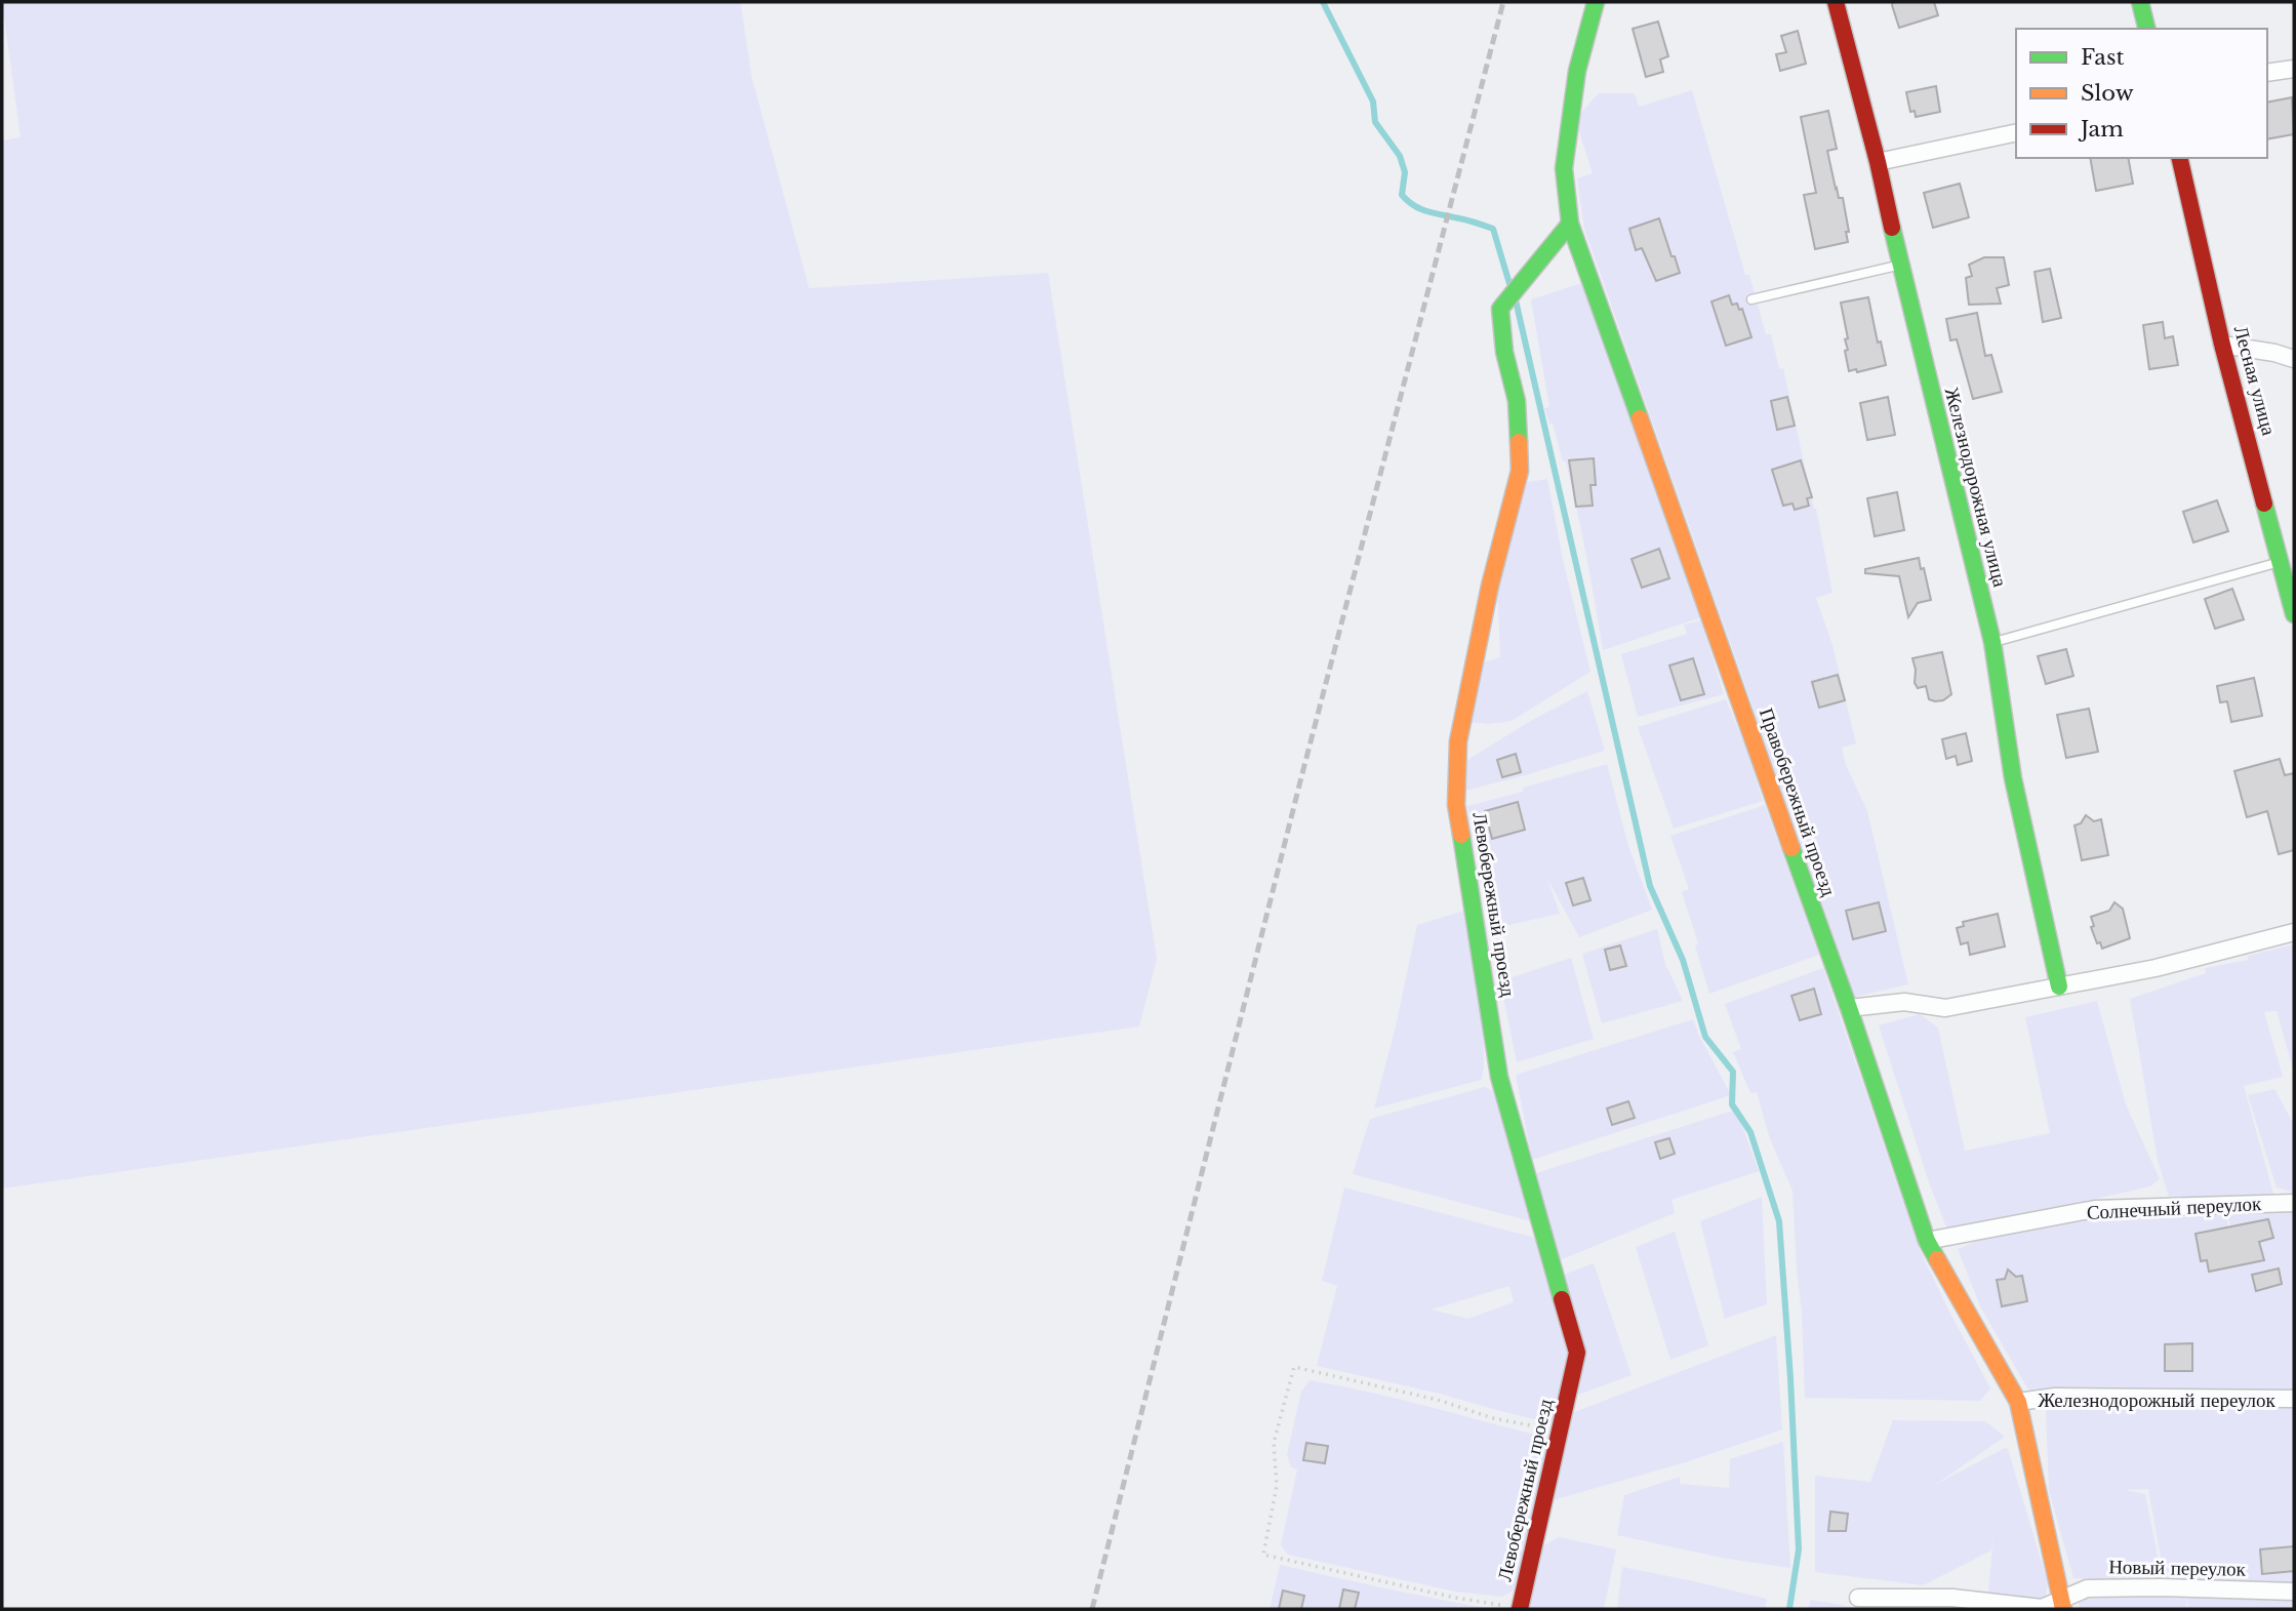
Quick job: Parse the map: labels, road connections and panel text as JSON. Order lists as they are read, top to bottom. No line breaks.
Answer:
{"streets":{"street":["Лесная улица","Железнодорожная улица","Правобережный проезд","Левобережный проезд","Солнечный переулок","Железнодорожный переулок","Новый переулок"]},"crossings":[["Правобережный проезд","Левобережный проезд"],["Правобережный проезд","Солнечный переулок"],["Правобережный проезд","Железнодорожный переулок"],["Правобережный проезд","Новый переулок"]],"legend":["Fast","Slow","Jam"]}
